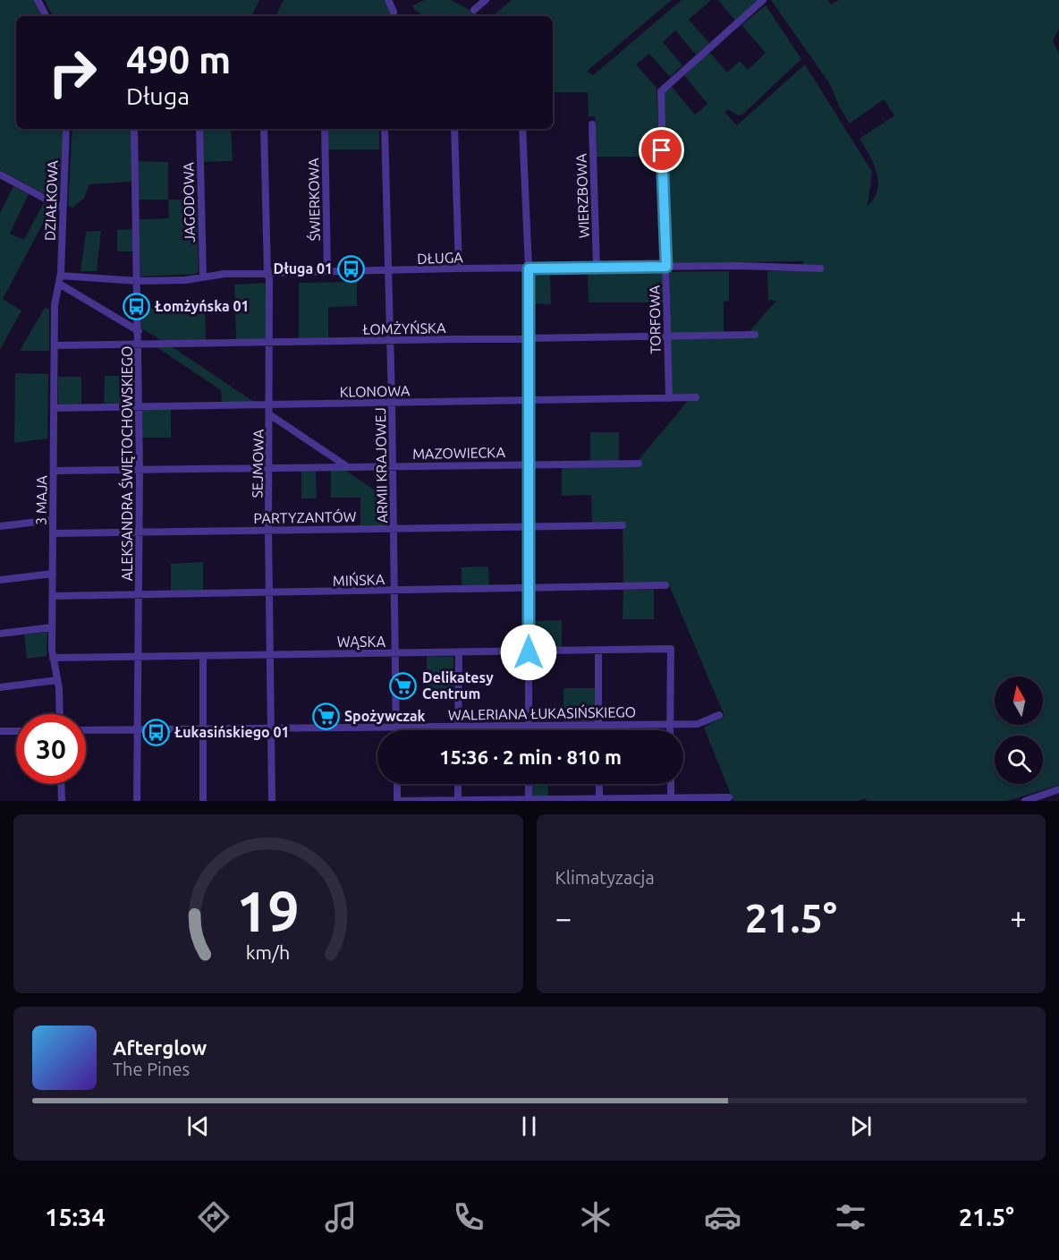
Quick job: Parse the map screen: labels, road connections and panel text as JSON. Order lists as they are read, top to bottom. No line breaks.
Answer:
{"streets":{"street":["WIERZBOWA","ŚWIERKOWA","DZIAŁKOWA","JAGODOWA","DŁUGA","TORFOWA","ŁOMŻYŃSKA","KLONOWA","MAZOWIECKA","ALEKSANDRA ŚWIĘTOCHOWSKIEGO","SEJMOWA","ARMII KRAJOWEJ","3 MAJA","PARTYZANTÓW","MIŃSKA","WĄSKA","WALERIANA ŁUKASIŃSKIEGO"]},"crossings":[["WIERZBOWA","DŁUGA"],["ŚWIERKOWA","DŁUGA"],["DZIAŁKOWA","DŁUGA"],["DZIAŁKOWA","3 MAJA"],["JAGODOWA","DŁUGA"],["DŁUGA","TORFOWA"],["DŁUGA","ALEKSANDRA ŚWIĘTOCHOWSKIEGO"],["DŁUGA","SEJMOWA"],["DŁUGA","ARMII KRAJOWEJ"],["DŁUGA","3 MAJA"],["TORFOWA","ŁOMŻYŃSKA"],["TORFOWA","KLONOWA"],["ŁOMŻYŃSKA","ALEKSANDRA ŚWIĘTOCHOWSKIEGO"],["ŁOMŻYŃSKA","SEJMOWA"],["ŁOMŻYŃSKA","ARMII KRAJOWEJ"],["ŁOMŻYŃSKA","3 MAJA"],["KLONOWA","ALEKSANDRA ŚWIĘTOCHOWSKIEGO"],["KLONOWA","SEJMOWA"],["KLONOWA","ARMII KRAJOWEJ"],["KLONOWA","3 MAJA"],["MAZOWIECKA","ALEKSANDRA ŚWIĘTOCHOWSKIEGO"],["MAZOWIECKA","SEJMOWA"],["MAZOWIECKA","ARMII KRAJOWEJ"],["MAZOWIECKA","3 MAJA"],["ALEKSANDRA ŚWIĘTOCHOWSKIEGO","PARTYZANTÓW"],["ALEKSANDRA ŚWIĘTOCHOWSKIEGO","MIŃSKA"],["ALEKSANDRA ŚWIĘTOCHOWSKIEGO","WĄSKA"],["ALEKSANDRA ŚWIĘTOCHOWSKIEGO","WALERIANA ŁUKASIŃSKIEGO"],["SEJMOWA","PARTYZANTÓW"],["SEJMOWA","MIŃSKA"],["SEJMOWA","WĄSKA"],["SEJMOWA","WALERIANA ŁUKASIŃSKIEGO"],["ARMII KRAJOWEJ","PARTYZANTÓW"],["ARMII KRAJOWEJ","MIŃSKA"],["ARMII KRAJOWEJ","WĄSKA"],["ARMII KRAJOWEJ","WALERIANA ŁUKASIŃSKIEGO"],["3 MAJA","PARTYZANTÓW"],["3 MAJA","MIŃSKA"],["3 MAJA","WĄSKA"],["WĄSKA","WALERIANA ŁUKASIŃSKIEGO"]],"places":{"bus stop":["Długa 01","Łomżyńska 01","Łukasińskiego 01"],"supermarket":["Delikatesy Centrum","Spożywczak"]},"north":"top","page":{"turn":["490 m","Długa"],"limit":"30","trip":"15:36 · 2 min · 810 m","tile":"Klimatyzacja","heat":["−","21.5°","+"],"song":["Afterglow","The Pines"],"tabs":["15:34","21.5°"],"gauge":["19","km/h"]}}
